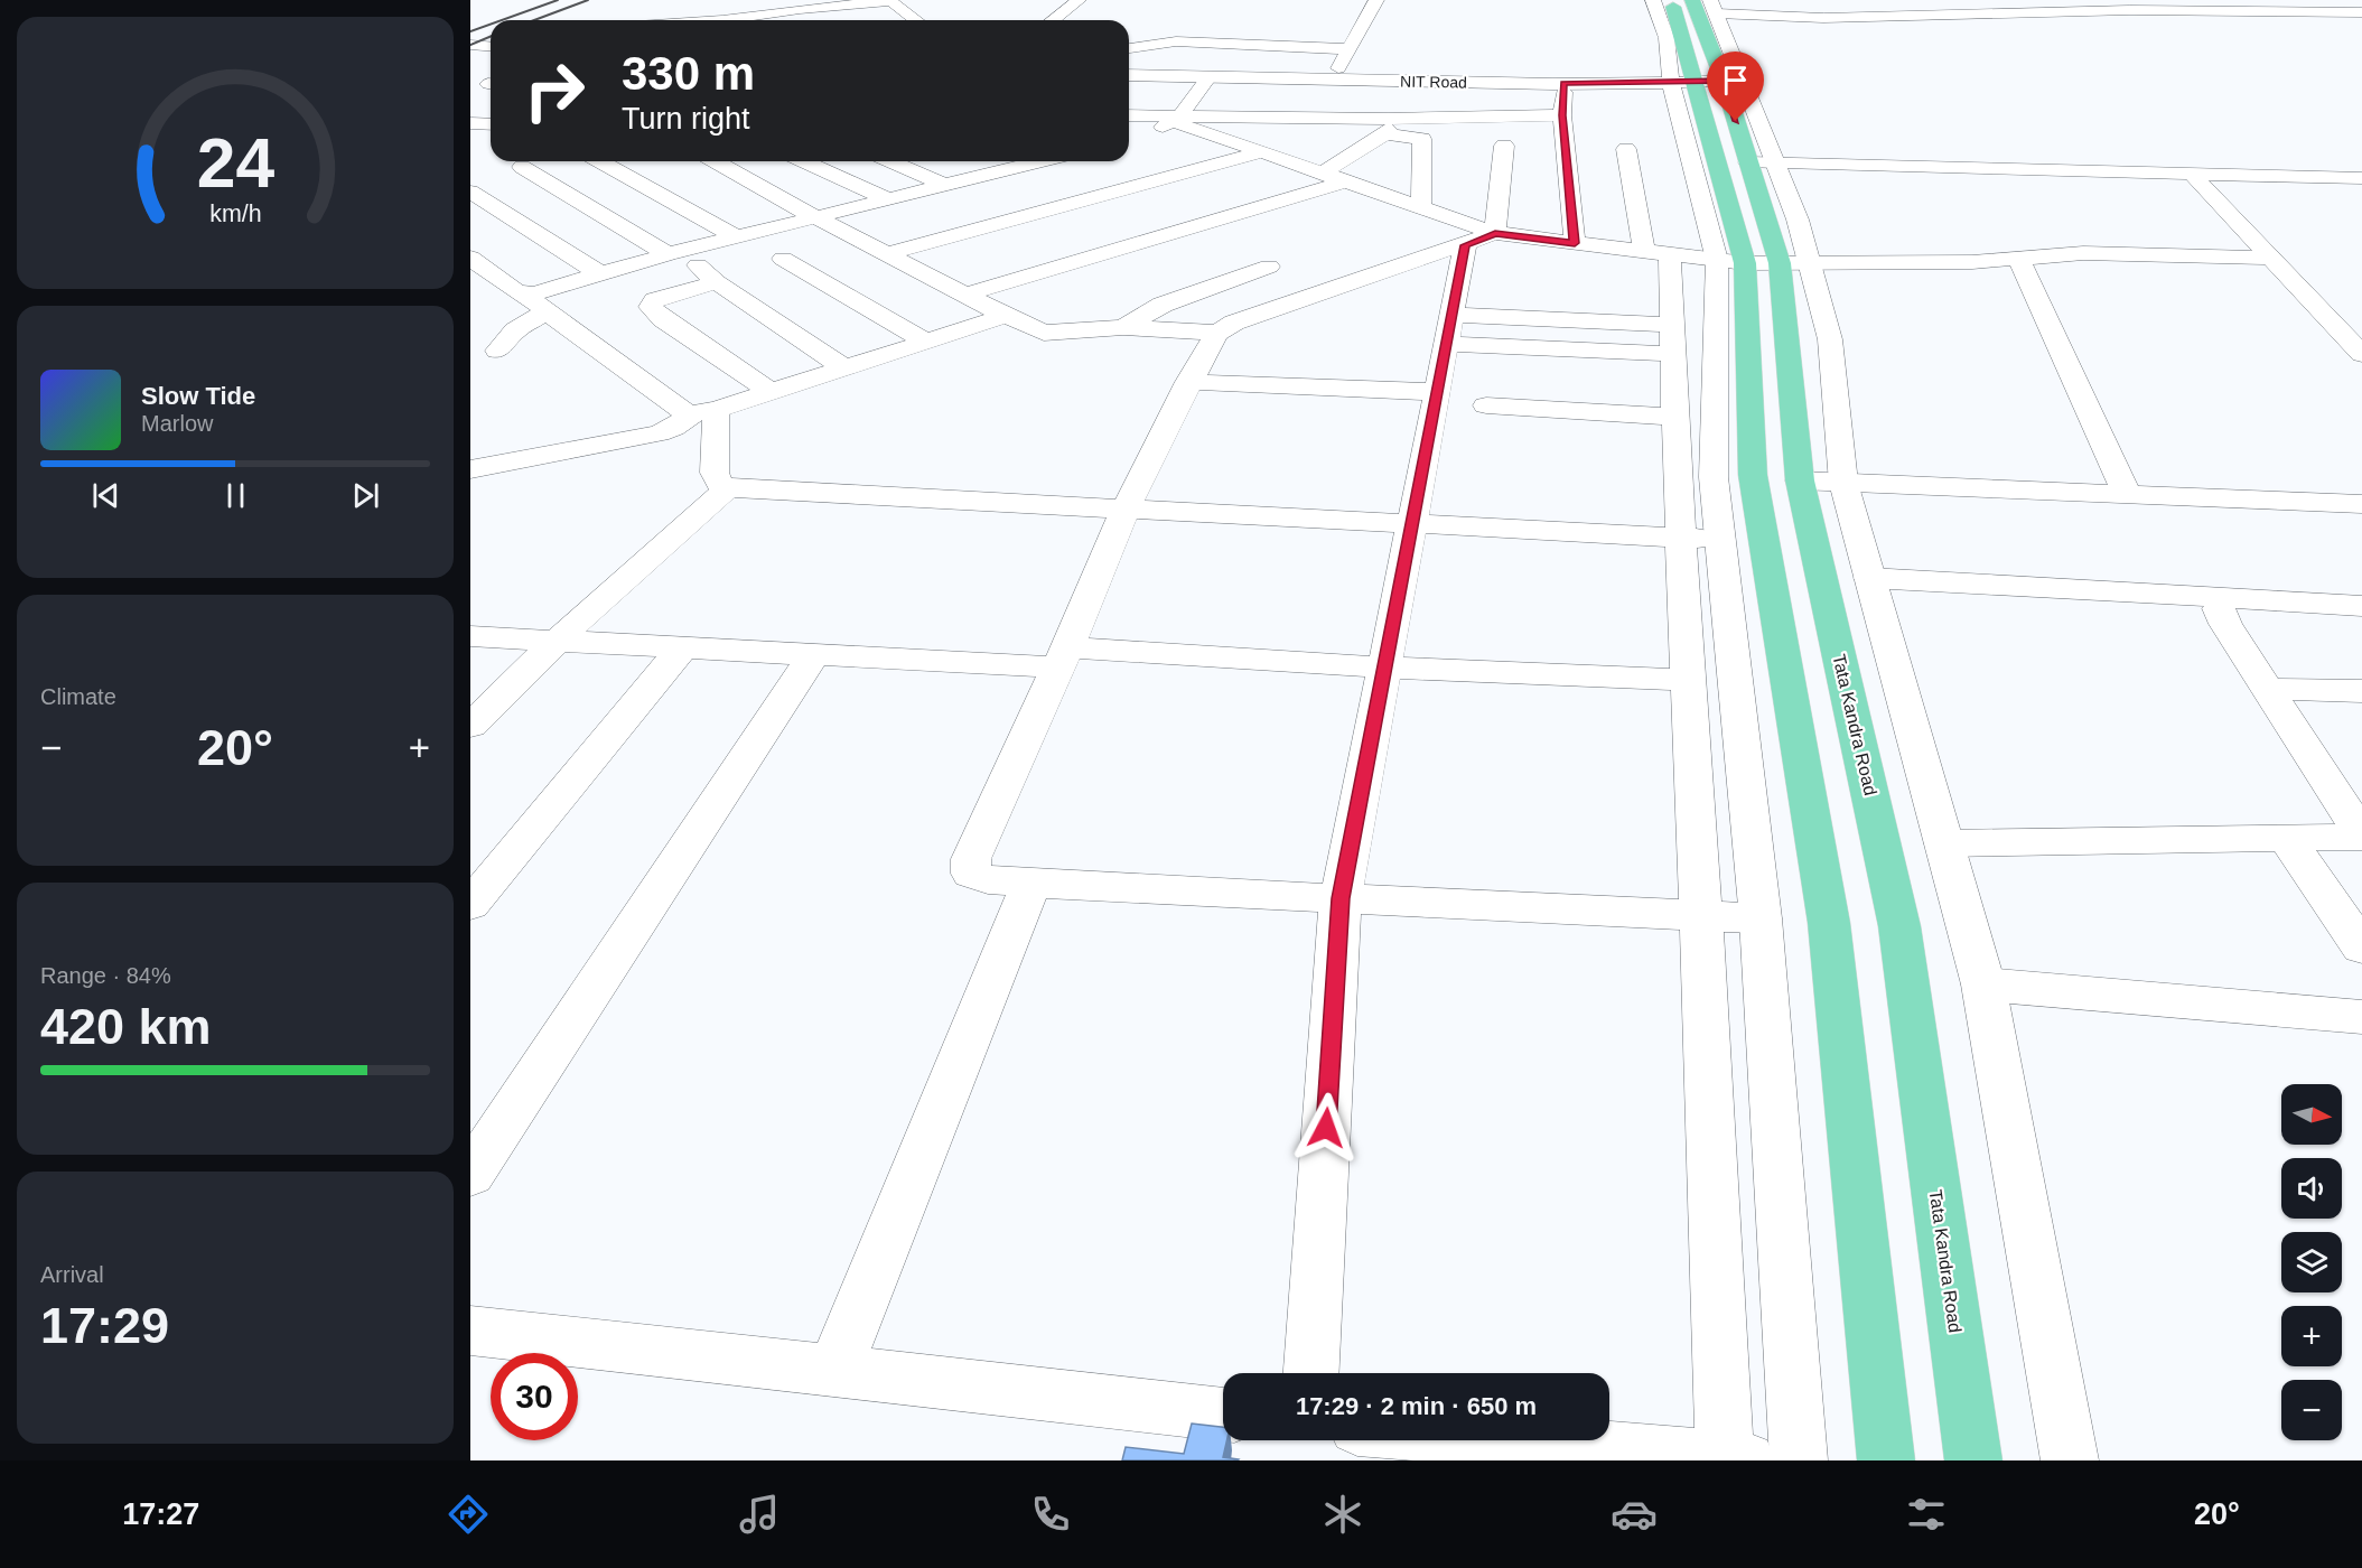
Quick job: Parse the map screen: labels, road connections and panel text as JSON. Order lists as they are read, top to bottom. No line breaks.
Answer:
{"streets":{"main road":["Tata Kandra Road"],"street":["NIT Road"]},"crossings":[["NIT Road","Tata Kandra Road"]],"north":"right","page":{"turn":["330 m","Turn right"],"song":["Slow Tide","Marlow"],"tile":["Climate",["Range · 84%","420 km"],["Arrival","17:29"]],"heat":["−","20°","+"],"map_buttons":["+","−"],"limit":"30","trip":"17:29 · 2 min · 650 m","tabs":["17:27","20°"],"gauge":["24","km/h"]}}
